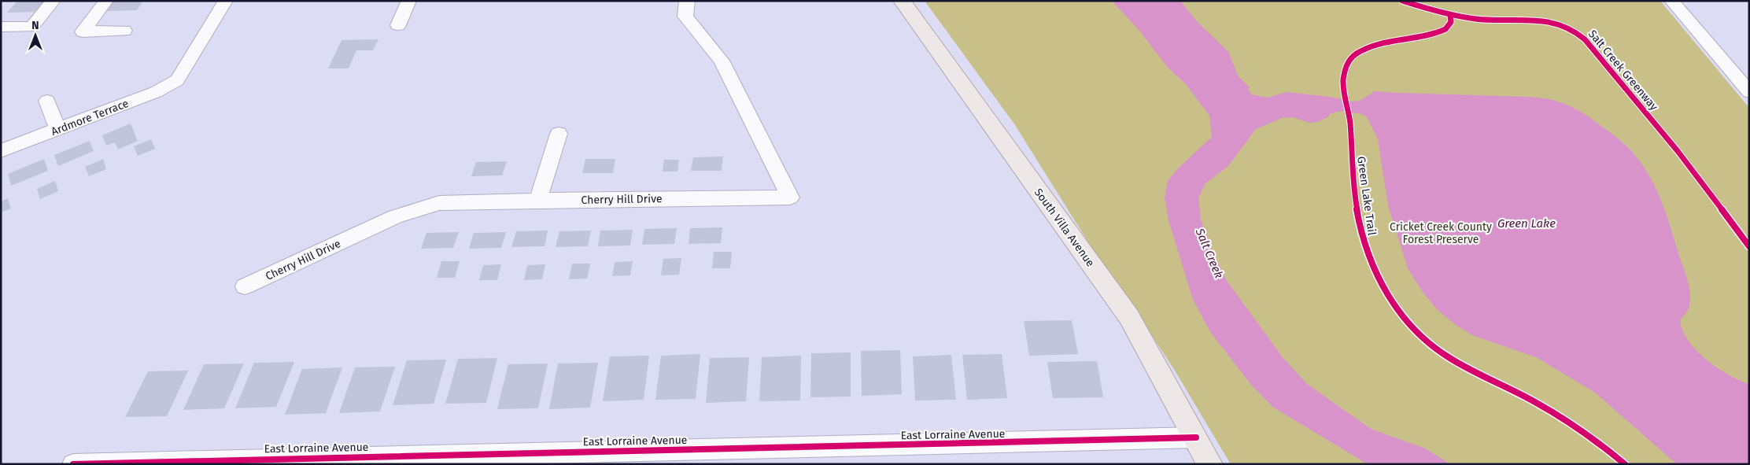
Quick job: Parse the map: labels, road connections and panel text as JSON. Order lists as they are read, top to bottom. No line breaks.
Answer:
{"streets":{"main road":["South Villa Avenue"],"street":["Ardmore Terrace","Cherry Hill Drive","East Lorraine Avenue"],"cycle path":["Salt Creek Greenway","Green Lake Trail"]},"crossings":[["South Villa Avenue","East Lorraine Avenue"]],"water":["Green Lake","Salt Creek"],"parks":["Cricket Creek County Forest Preserve"],"north":"top"}
